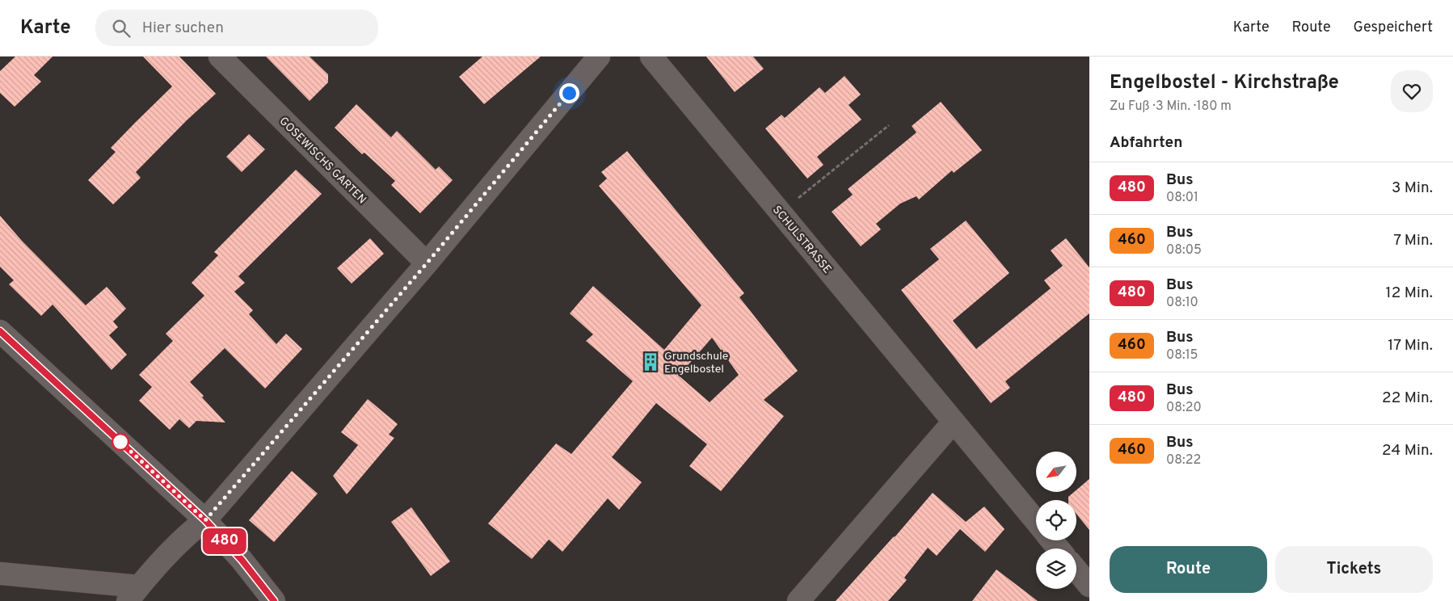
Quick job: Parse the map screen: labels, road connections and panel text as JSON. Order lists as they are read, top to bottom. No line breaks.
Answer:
{"streets":{"street":["GOSEWISCHS GARTEN","SCHULSTRASSE"]},"places":{"building":["Grundschule Engelbostel"]},"lines":["bus line 480"],"north":"bottom left","page":{"header":"Karte","search":"Hier suchen","nav":["Karte","Route","Gespeichert"],"on_map":"480","heading":[["Engelbostel - Kirchstraße","Zu Fuß · 3 Min. · 180 m"],"Abfahrten"],"list":[{"mark":"480","name":"Bus","note":"08:01","value":"3 Min."},{"mark":"460","name":"Bus","note":"08:05","value":"7 Min."},{"mark":"480","name":"Bus","note":"08:10","value":"12 Min."},{"mark":"460","name":"Bus","note":"08:15","value":"17 Min."},{"mark":"480","name":"Bus","note":"08:20","value":"22 Min."},{"mark":"460","name":"Bus","note":"08:22","value":"24 Min."}],"buttons":["Route","Tickets"]}}
